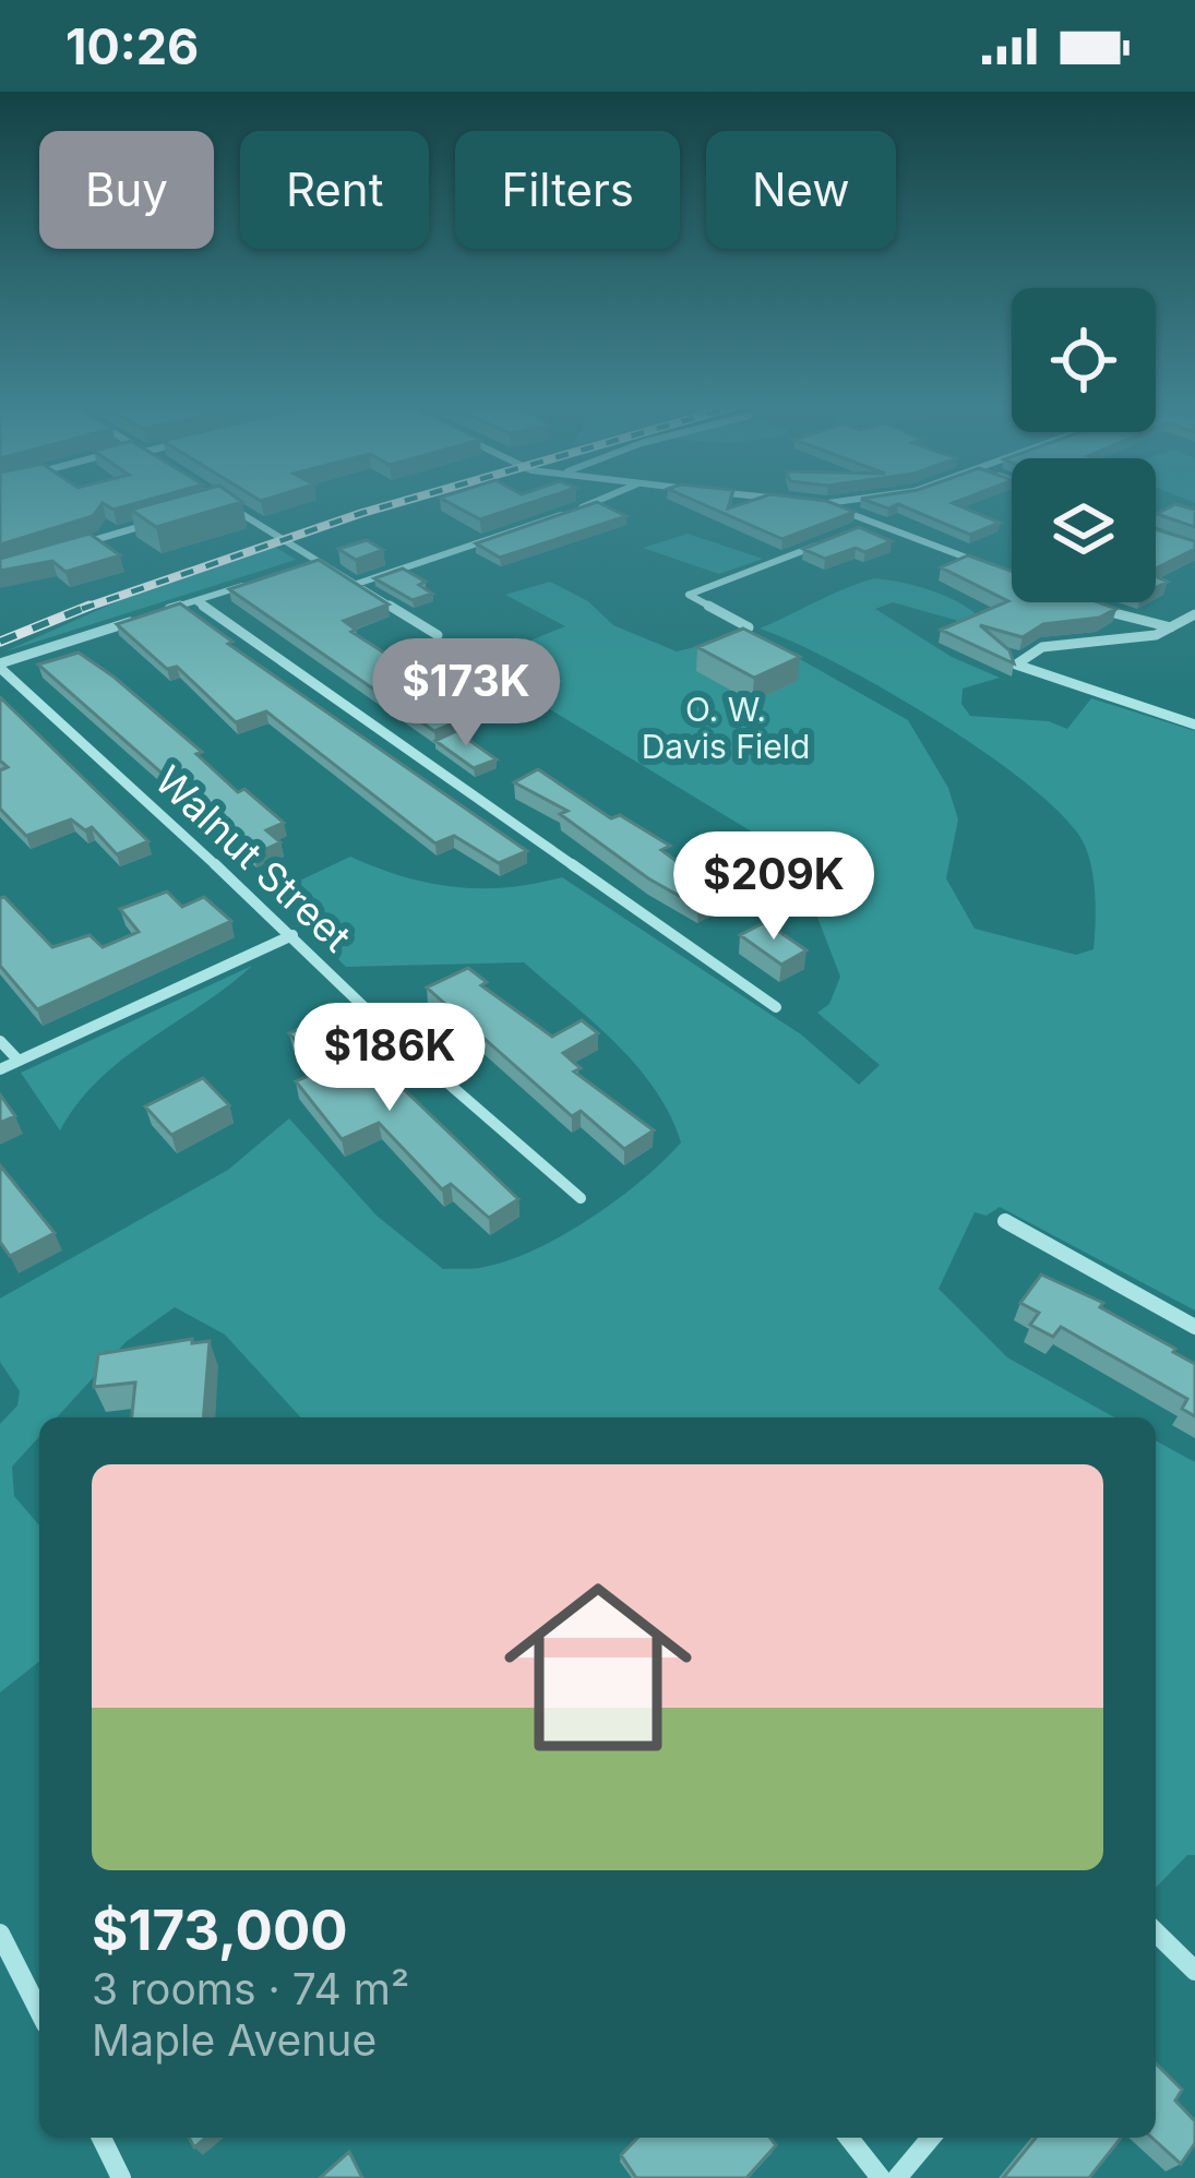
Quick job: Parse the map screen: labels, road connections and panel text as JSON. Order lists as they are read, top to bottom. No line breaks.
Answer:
{"streets":{"street":["Walnut Street"]},"parks":["O. W. Davis Field"],"page":{"status":"10:26","chip":["Buy","Rent","Filters","New"],"price":["$173K","$209K","$186K"],"list":[{"name":"$173,000","note":"3 rooms · 74 m² · Maple Avenue"}]}}
